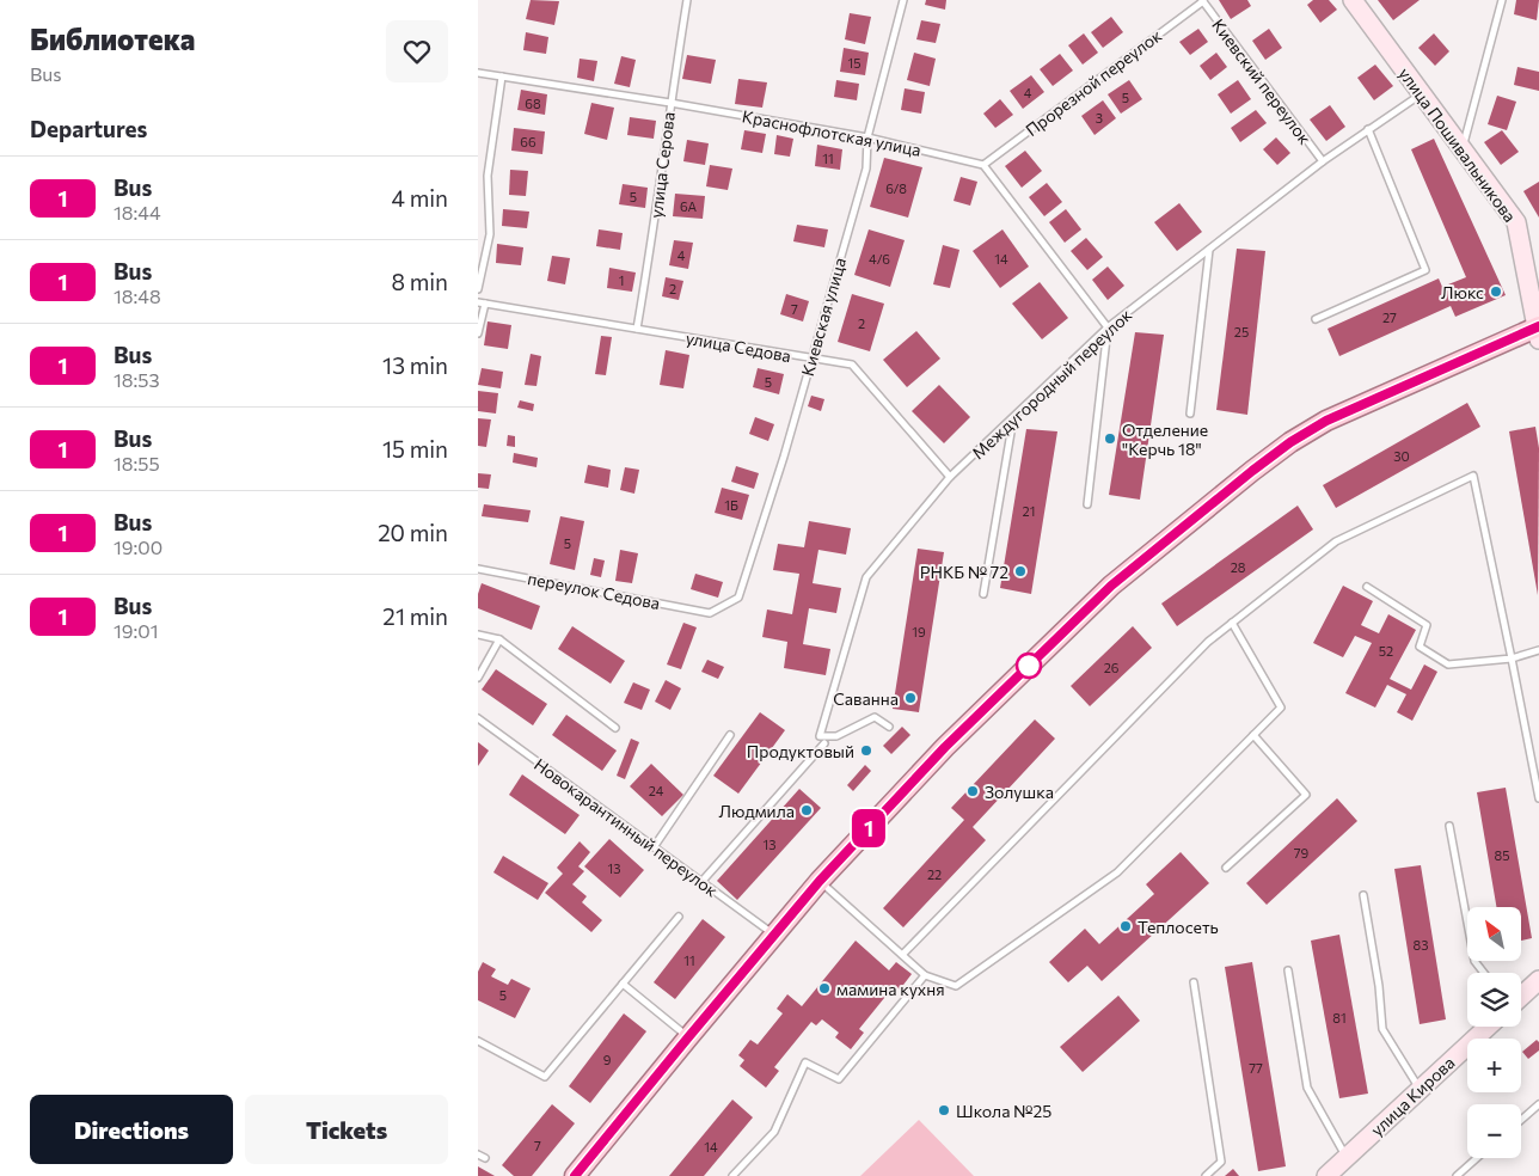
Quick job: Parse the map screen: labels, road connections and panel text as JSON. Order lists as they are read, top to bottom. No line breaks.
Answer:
{"streets":{"main road":["улица Пошивальникова","улица Кирова"],"lane":["Киевский переулок","Прорезной переулок","Краснофлотская улица","улица Серова","Киевская улица","улица Седова","Междугородный переулок","переулок Седова","Новокарантинный переулок"]},"crossings":[["Киевский переулок","Прорезной переулок"],["Киевский переулок","Междугородный переулок"],["Прорезной переулок","Краснофлотская улица"],["Краснофлотская улица","улица Серова"],["Краснофлотская улица","Киевская улица"],["улица Пошивальникова","Междугородный переулок"],["улица Серова","улица Седова"],["Киевская улица","улица Седова"],["Киевская улица","переулок Седова"],["улица Седова","Междугородный переулок"]],"places":["Люкс","Отделение \"Керчь 18\"","РНКБ № 72","Саванна","Продуктовый","Золушка","Людмила","Теплосеть","мамина кухня","Школа №25"],"lines":["bus line 1"],"house_numbers":["15","4","5","68","3","66","11","6/8","5","6А","4","4/6","14","1","2","7","27","2","25","5","30","1Б","21","5","28","19","52","26","24","13","79","85","13","22","83","11","5","81","9","77","7","14"],"north":"top left","page":{"heading":[["Библиотека","Bus"],"Departures"],"on_map":"1","list":[{"mark":"1","name":"Bus","note":"18:44","value":"4 min"},{"mark":"1","name":"Bus","note":"18:48","value":"8 min"},{"mark":"1","name":"Bus","note":"18:53","value":"13 min"},{"mark":"1","name":"Bus","note":"18:55","value":"15 min"},{"mark":"1","name":"Bus","note":"19:00","value":"20 min"},{"mark":"1","name":"Bus","note":"19:01","value":"21 min"}],"map_buttons":["+","−"],"buttons":["Directions","Tickets"]}}
